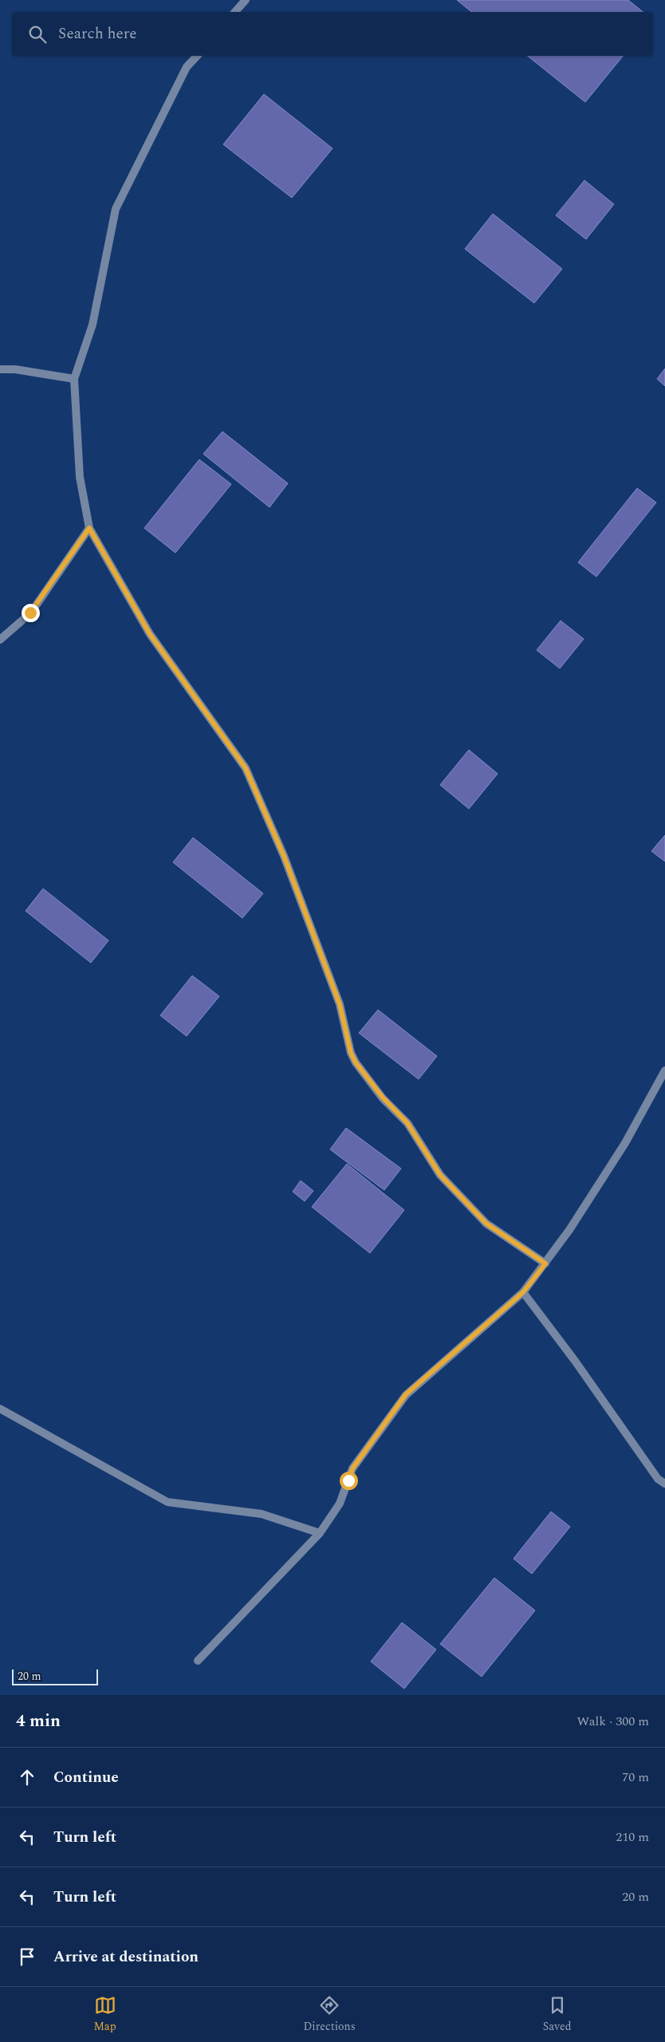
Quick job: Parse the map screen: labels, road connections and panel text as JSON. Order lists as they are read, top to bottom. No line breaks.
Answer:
{"scale_bar":"20 m","page":{"search":"Search here","scale":"20 m","heading":["4 min","Walk · 300 m"],"list":[["Continue","70 m"],["Turn left","210 m"],["Turn left","20 m"],"Arrive at destination"],"nav":["Map","Directions","Saved"]}}
